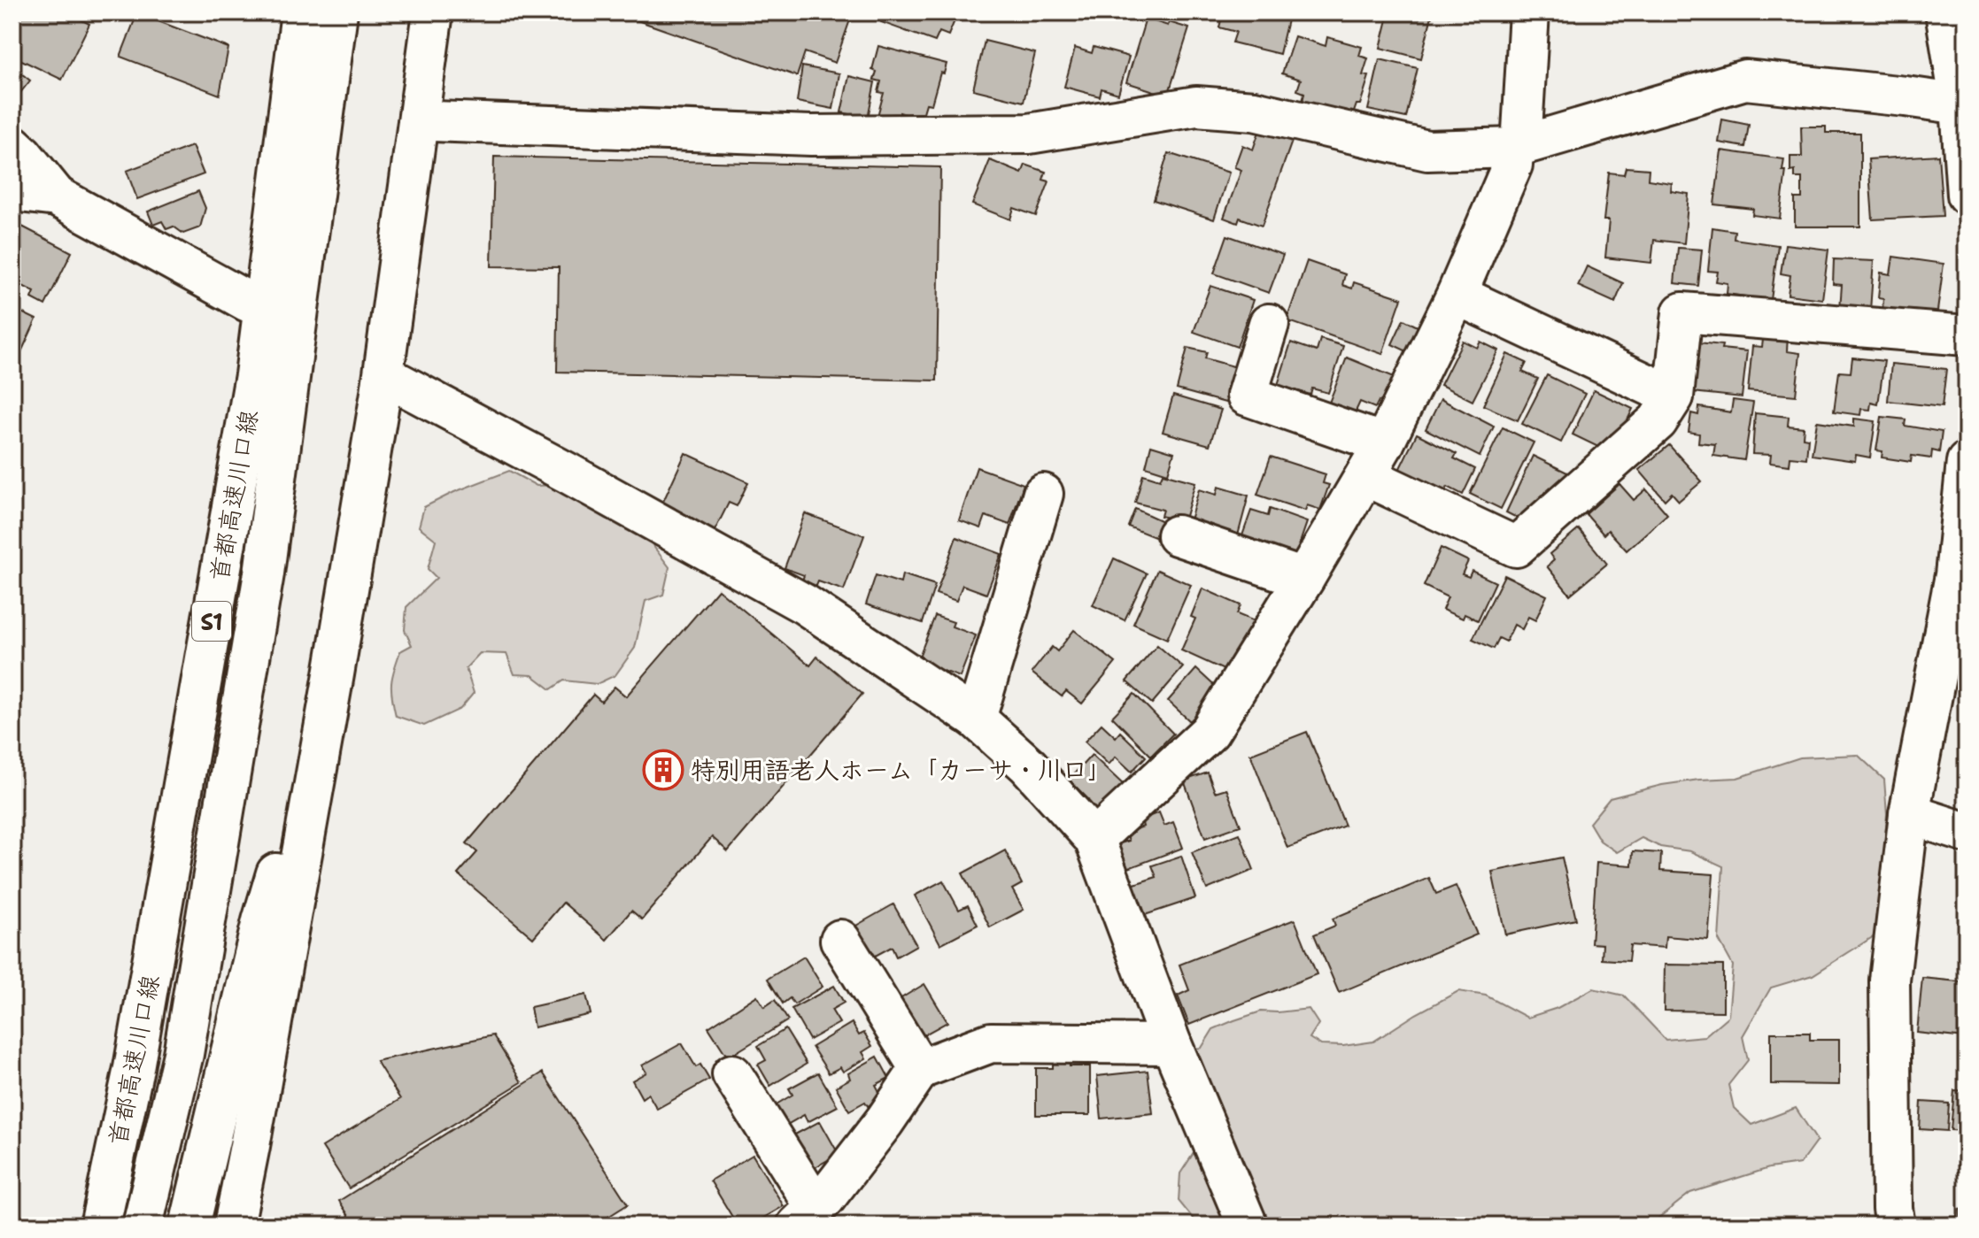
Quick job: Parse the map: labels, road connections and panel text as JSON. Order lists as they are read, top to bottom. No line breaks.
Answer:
{"streets":{"main road":["首都高速川口線","S1"]},"places":{"building":["特別用語老人ホーム「カーサ・川口」"]}}
